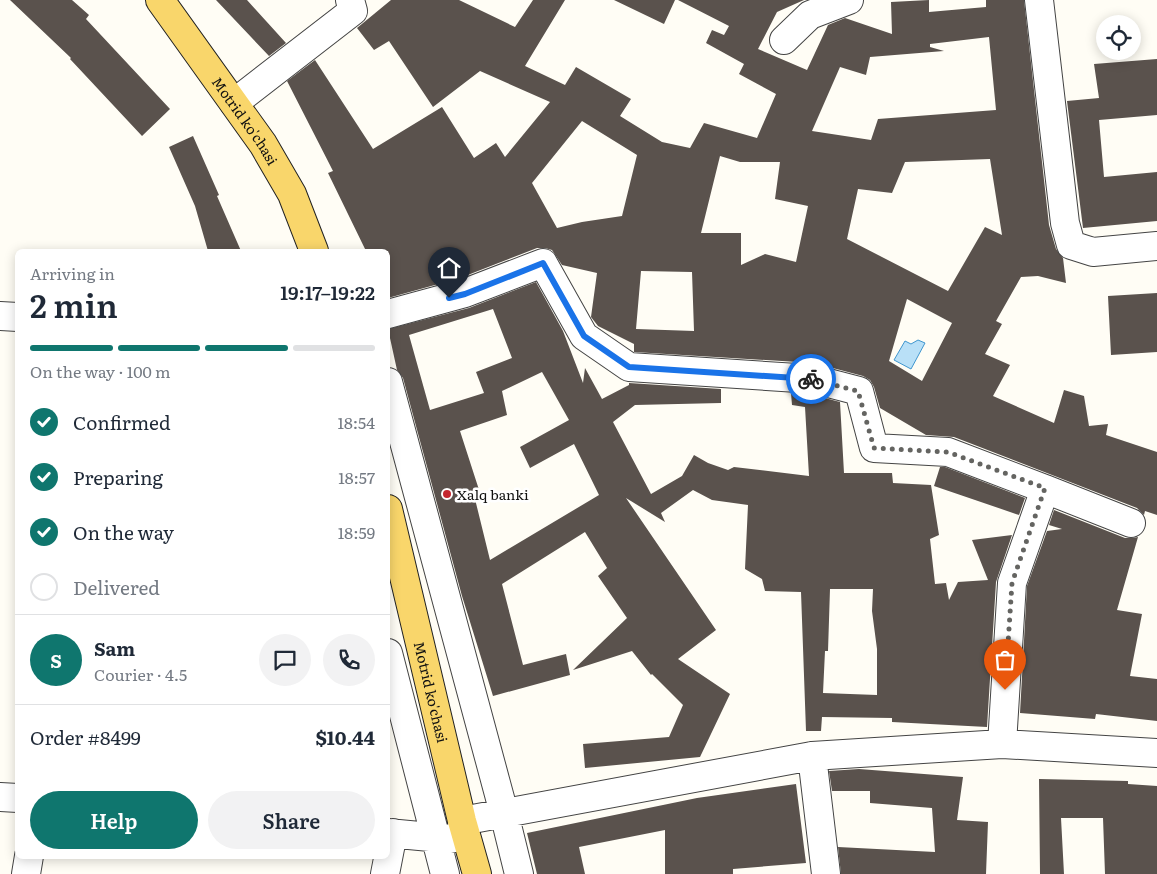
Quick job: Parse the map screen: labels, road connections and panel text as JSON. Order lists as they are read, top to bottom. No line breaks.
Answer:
{"streets":{"main road":["Motrid ko'chasi"]},"places":["Xalq banki"],"page":{"heading":["2 min","Arriving in","19:17–19:22"],"panel":["Sam","Courier · 4.5","Order #8499","$10.44"],"bar":"On the way · 100 m","list":[["Confirmed","18:54"],["Preparing","18:57"],["On the way","18:59"],"Delivered"],"round":"S","buttons":["Help","Share"]}}
